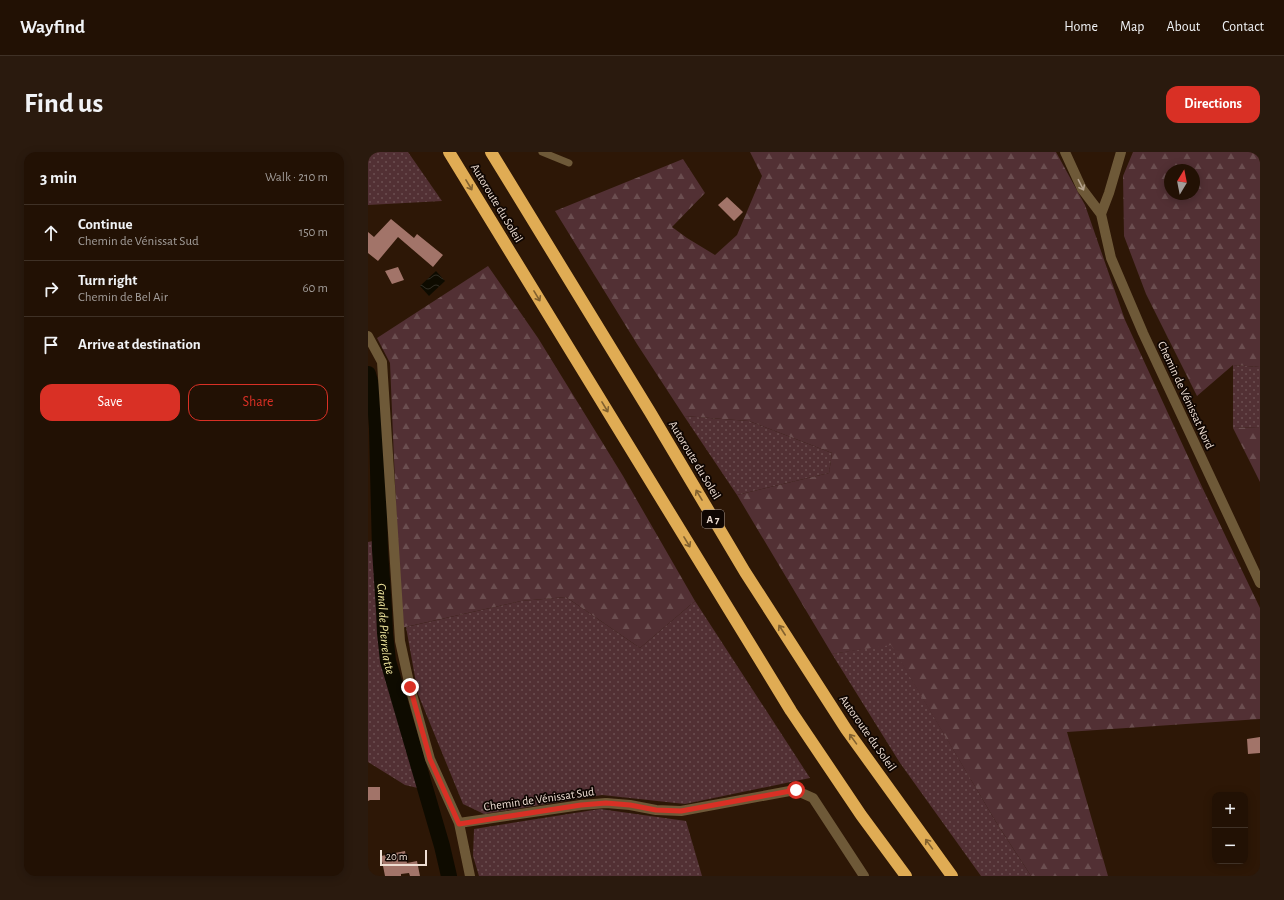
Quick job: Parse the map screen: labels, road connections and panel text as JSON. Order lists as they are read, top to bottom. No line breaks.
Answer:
{"streets":{"highway":["Autoroute du Soleil","A 7"],"street":["Chemin de Vénissat Nord","Chemin de Vénissat Sud"]},"water":["Canal de Pierrelatte"],"scale_bar":"20 m","north":"top","page":{"header":"Wayfind","nav":["Home","Map","About","Contact"],"buttons":["Directions",["Save","Share"]],"title":"Find us","heading":["3 min","Walk · 210 m"],"list":[["Continue","Chemin de Vénissat Sud","150 m"],["Turn right","Chemin de Bel Air","60 m"],"Arrive at destination"],"map_buttons":["+","−"],"scale":"20 m"}}
